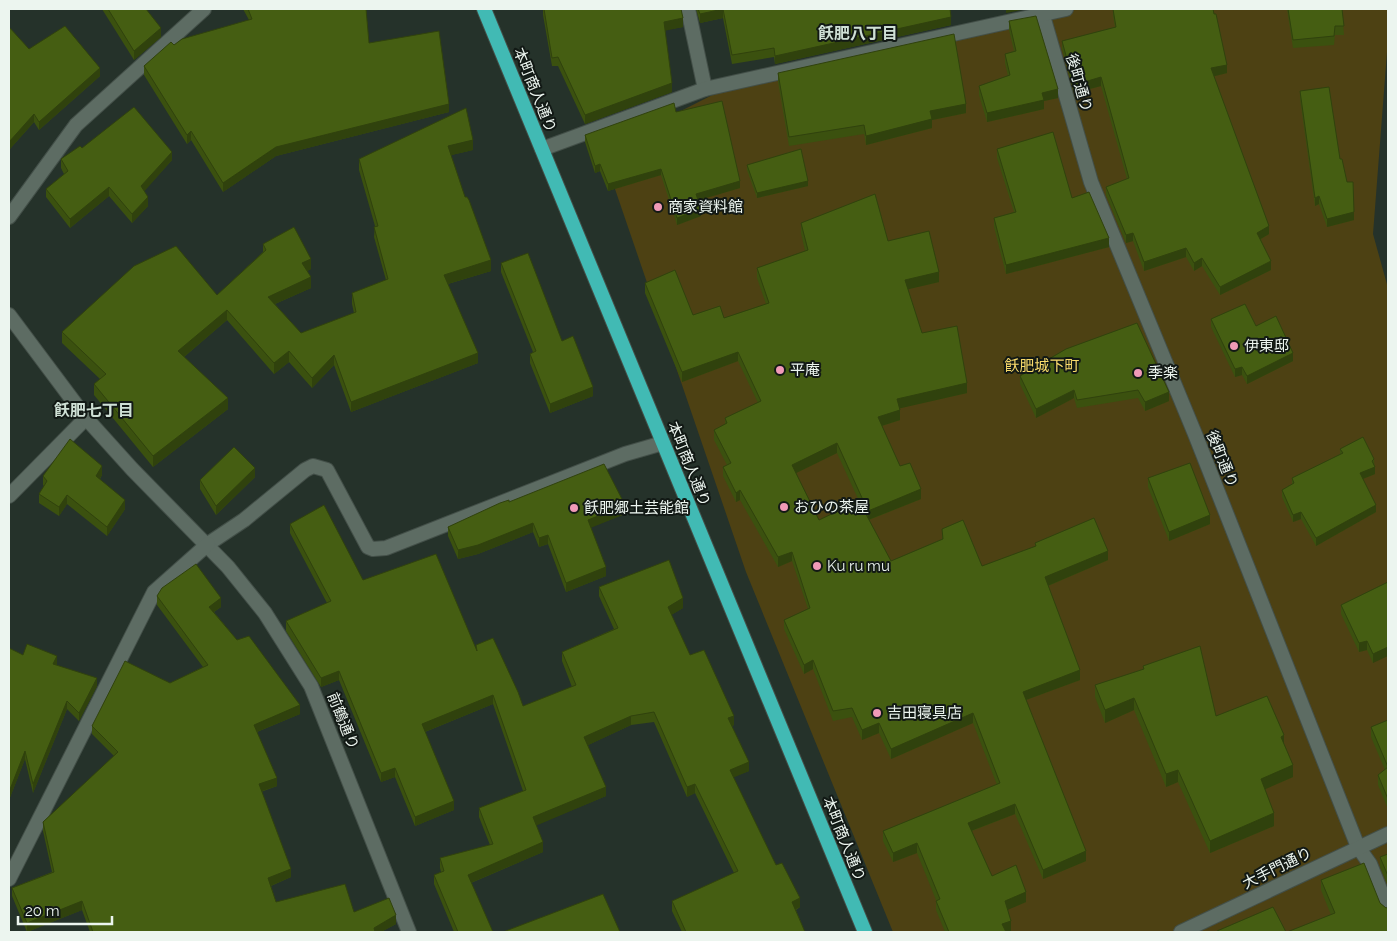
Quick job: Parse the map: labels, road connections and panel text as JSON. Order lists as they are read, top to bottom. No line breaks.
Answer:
{"streets":{"highway":["本町商人通り"],"street":["後町通り","前鶴通り","大手門通り"]},"crossings":[["後町通り","大手門通り"]],"districts":["飫肥八丁目","飫肥七丁目"],"parks":["飫肥城下町"],"places":["商家資料館","伊東邸","平庵","季楽","おひの茶屋","飫肥郷土芸能館","Ku ru mu","吉田寝具店"],"scale_bar":"20 m"}
